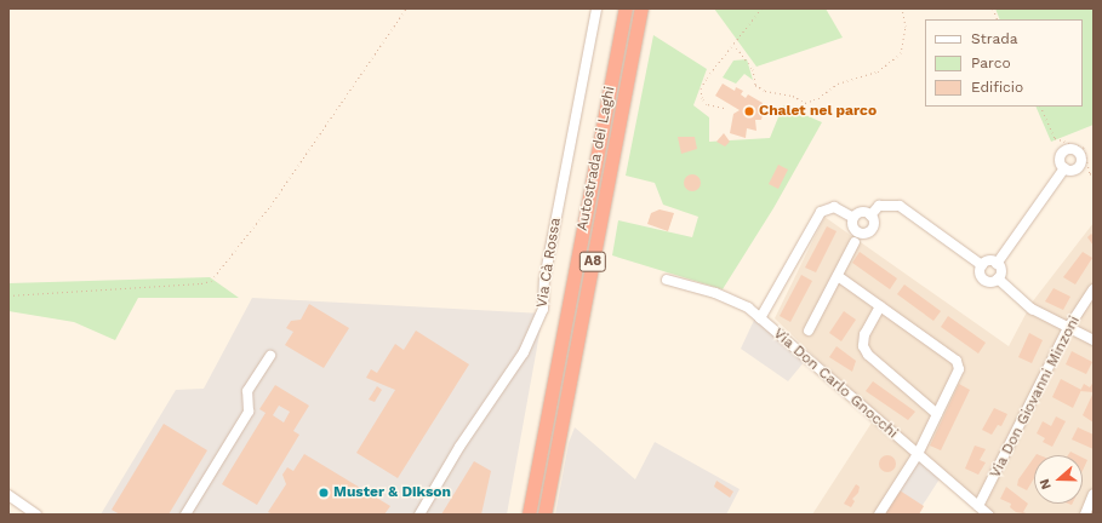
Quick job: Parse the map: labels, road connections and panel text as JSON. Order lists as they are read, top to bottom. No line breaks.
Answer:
{"streets":{"highway":["Autostrada dei Laghi","A8"],"street":["Via Cà Rossa","Via Don Carlo Gnocchi","Via Don Giovanni Minzoni"]},"crossings":[["Via Don Carlo Gnocchi","Via Don Giovanni Minzoni"]],"places":["Chalet nel parco","Muster & Dikson"],"legend":["Strada","Parco","Edificio"],"north":"left"}
